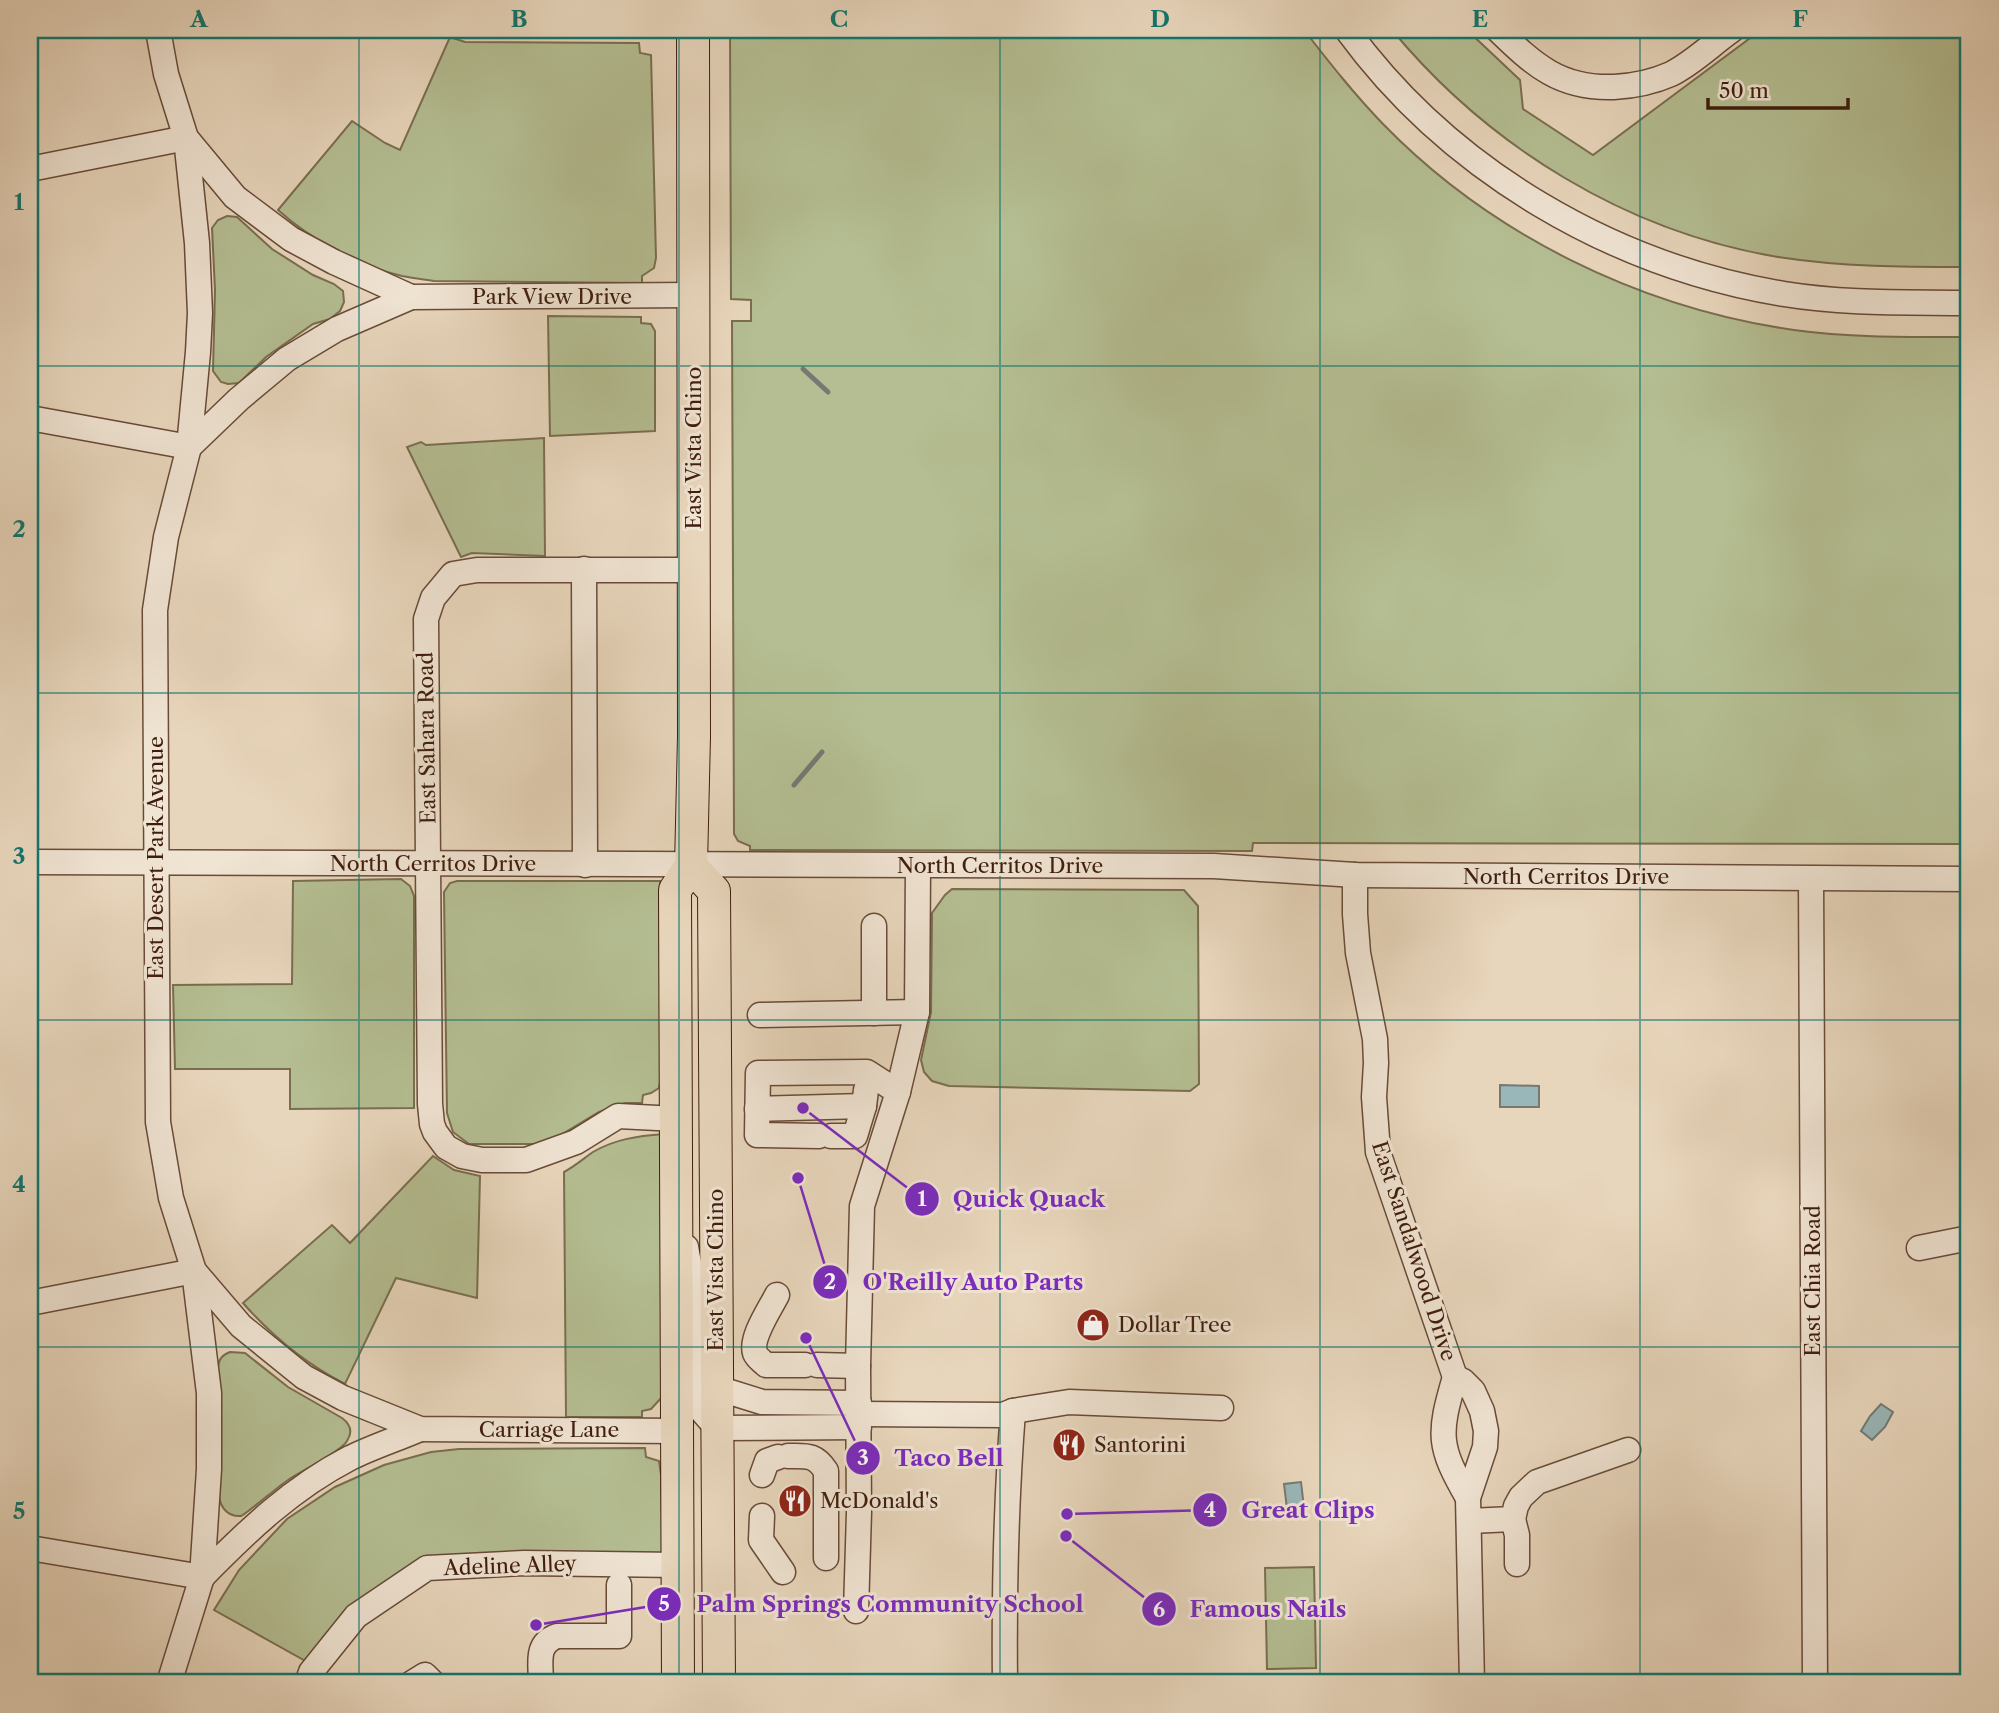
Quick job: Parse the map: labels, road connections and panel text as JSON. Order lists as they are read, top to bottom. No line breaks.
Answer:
{"streets":{"main road":["East Vista Chino"],"street":["Park View Drive","East Sahara Road","East Desert Park Avenue","North Cerritos Drive","East Sandalwood Drive","East Chia Road","Carriage Lane","Adeline Alley"]},"crossings":[["Park View Drive","East Vista Chino"],["Park View Drive","East Desert Park Avenue"],["East Vista Chino","East Sahara Road"],["East Vista Chino","North Cerritos Drive"],["East Vista Chino","Carriage Lane"],["East Vista Chino","Adeline Alley"],["East Sahara Road","North Cerritos Drive"],["East Desert Park Avenue","North Cerritos Drive"],["North Cerritos Drive","East Sandalwood Drive"],["North Cerritos Drive","East Chia Road"]],"places":{"other":["Quick Quack","O'Reilly Auto Parts","Taco Bell","Great Clips","Famous Nails","Palm Springs Community School"],"shop":["Dollar Tree"],"restaurant":["Santorini","McDonald's"]},"scale_bar":"50 m","grid":{"columns":["A","B","C","D","E","F"],"rows":["1","2","3","4","5"]}}
